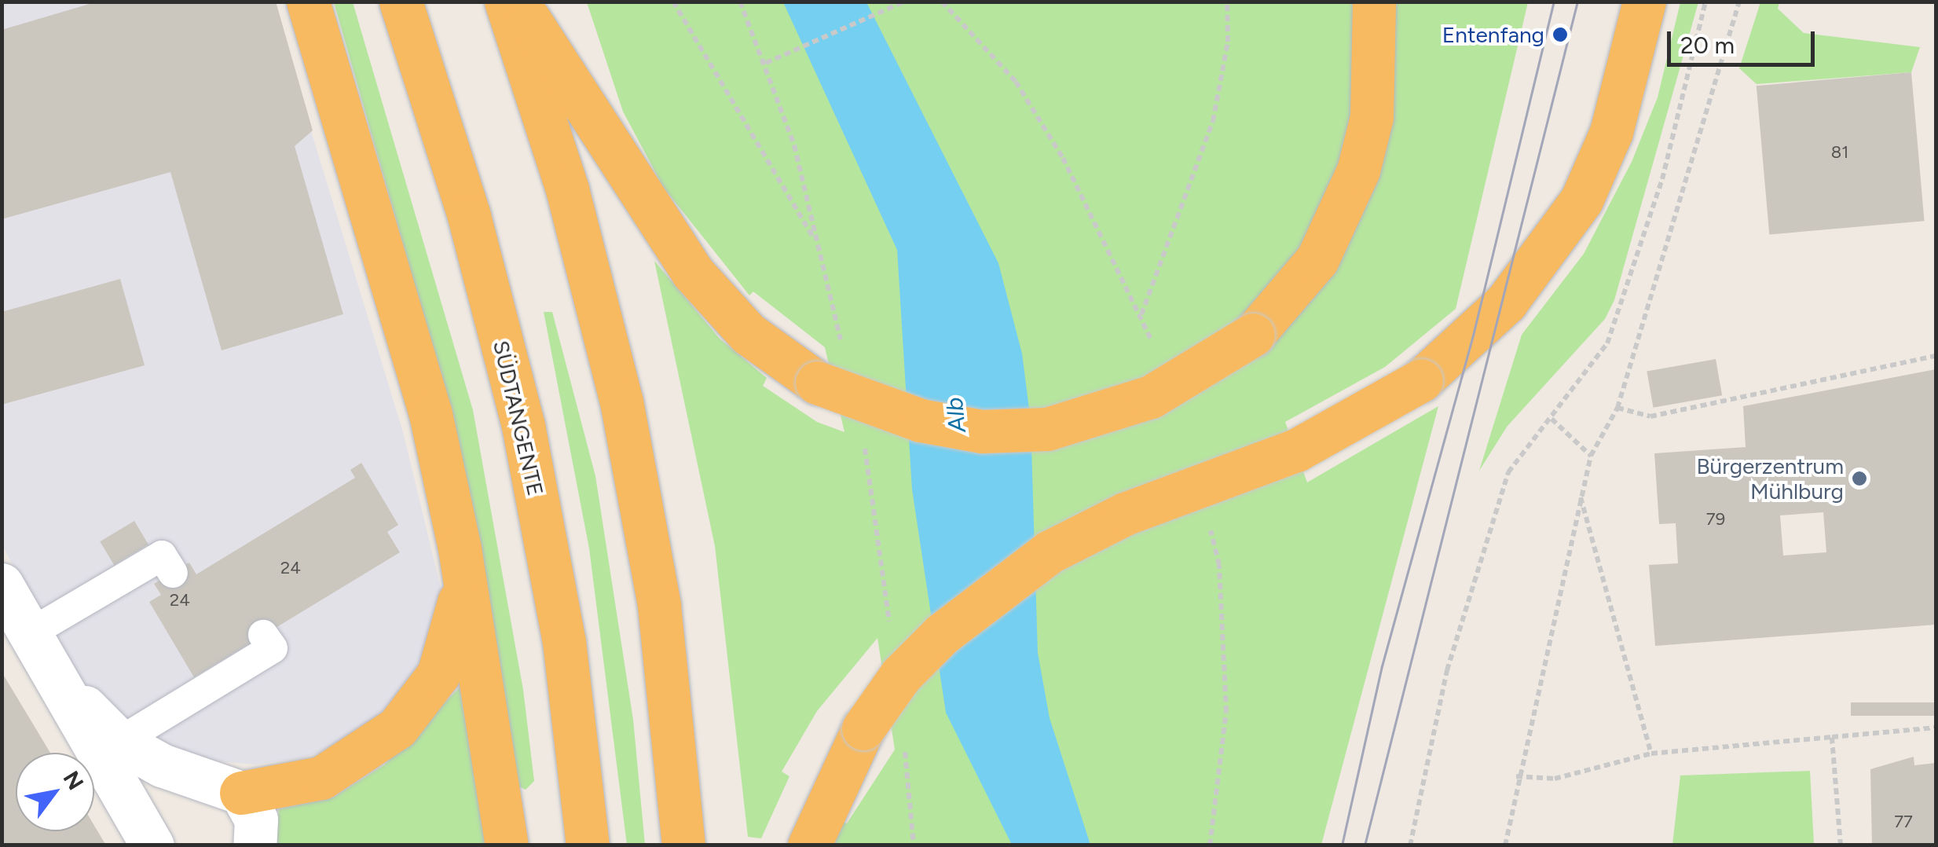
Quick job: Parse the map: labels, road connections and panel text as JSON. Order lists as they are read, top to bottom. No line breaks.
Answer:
{"streets":{"highway":["SÜDTANGENTE"]},"water":["Alb"],"places":["Entenfang","Bürgerzentrum Mühlburg"],"house_numbers":["81","79","24","24","77"],"scale_bar":"20 m","north":"top right"}
